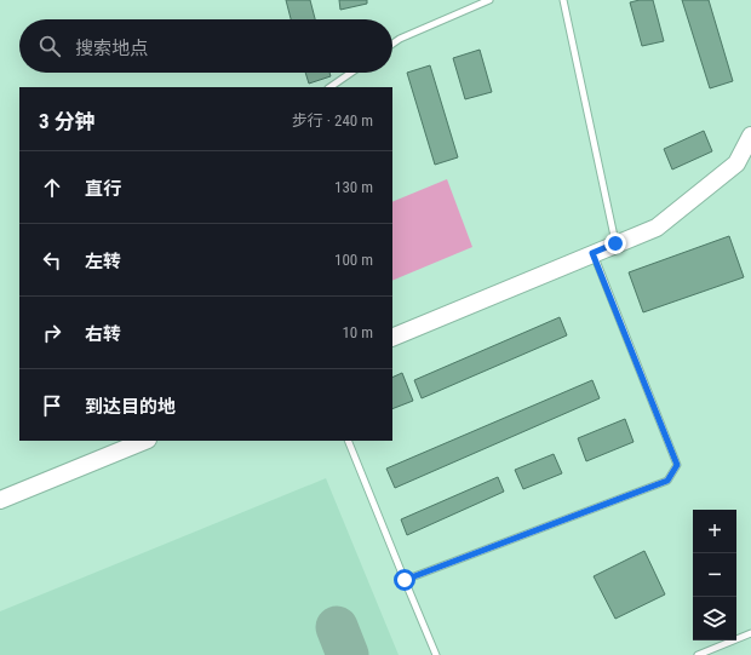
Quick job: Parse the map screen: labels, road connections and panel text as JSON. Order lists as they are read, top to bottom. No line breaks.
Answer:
{"page":{"search":"搜索地点","heading":["3 分钟","步行 · 240 m"],"list":[["直行","130 m"],["左转","100 m"],["右转","10 m"],"到达目的地"],"map_buttons":["+","−"]}}
